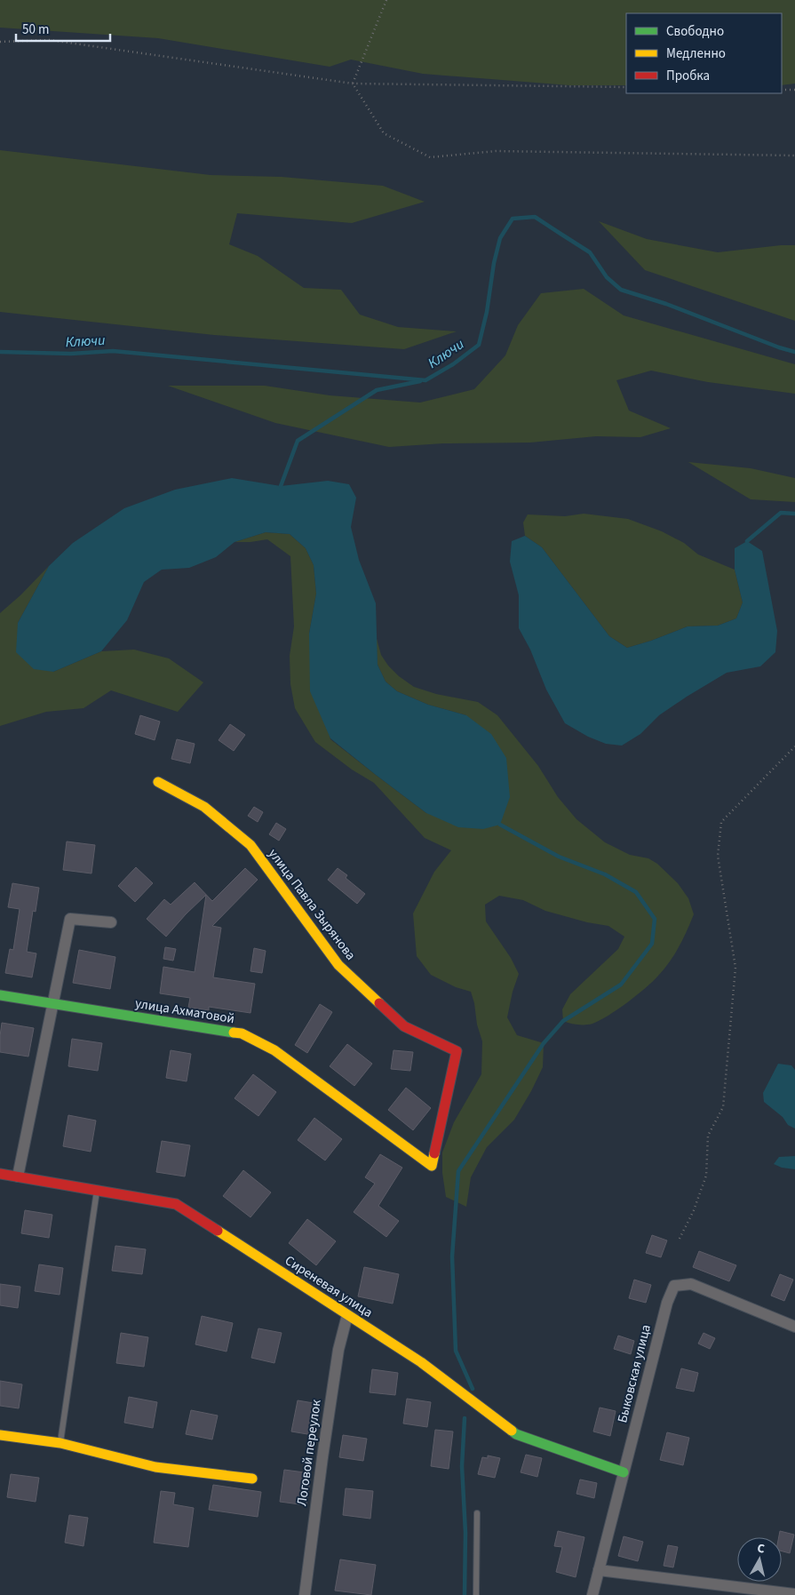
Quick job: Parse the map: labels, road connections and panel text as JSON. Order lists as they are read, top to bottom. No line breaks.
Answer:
{"streets":{"street":["улица Павла Зырянова","улица Ахматовой","Сиреневая улица","Быковская улица","Логовой переулок"]},"crossings":[["улица Павла Зырянова","улица Ахматовой"],["Сиреневая улица","Быковская улица"],["Сиреневая улица","Логовой переулок"]],"water":["Ключи"],"legend":["Свободно","Медленно","Пробка"],"scale_bar":"50 m","north":"top"}
